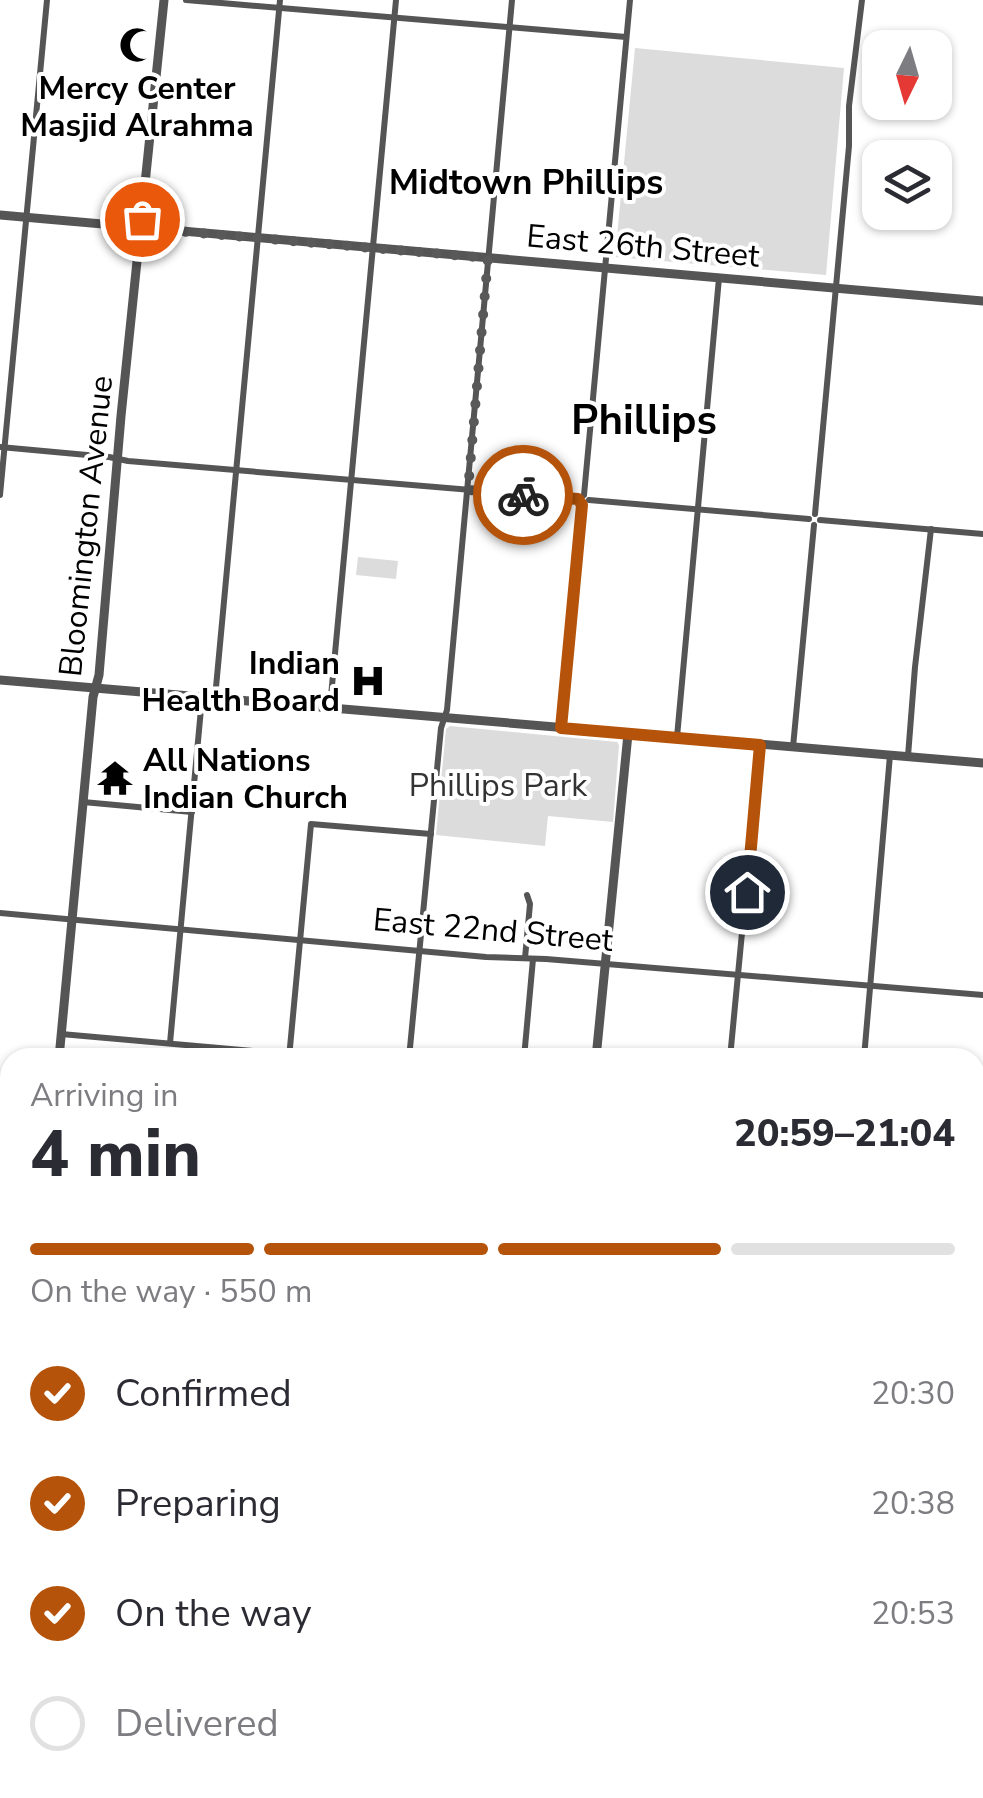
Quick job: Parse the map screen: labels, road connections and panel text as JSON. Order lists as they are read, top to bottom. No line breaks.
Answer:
{"streets":{"street":["East 26th Street","Bloomington Avenue","East 22nd Street"]},"crossings":[["East 26th Street","Bloomington Avenue"],["Bloomington Avenue","East 22nd Street"]],"districts":["Midtown Phillips","Phillips"],"parks":["Phillips Park"],"places":{"mosque":["Mercy Center Masjid Alrahma"],"hospital":["Indian Health Board"],"temple":["All Nations Indian Church"]},"north":"bottom","page":{"heading":["4 min","Arriving in","20:59–21:04"],"bar":"On the way · 550 m","list":[["Confirmed","20:30"],["Preparing","20:38"],["On the way","20:53"],"Delivered"]}}
